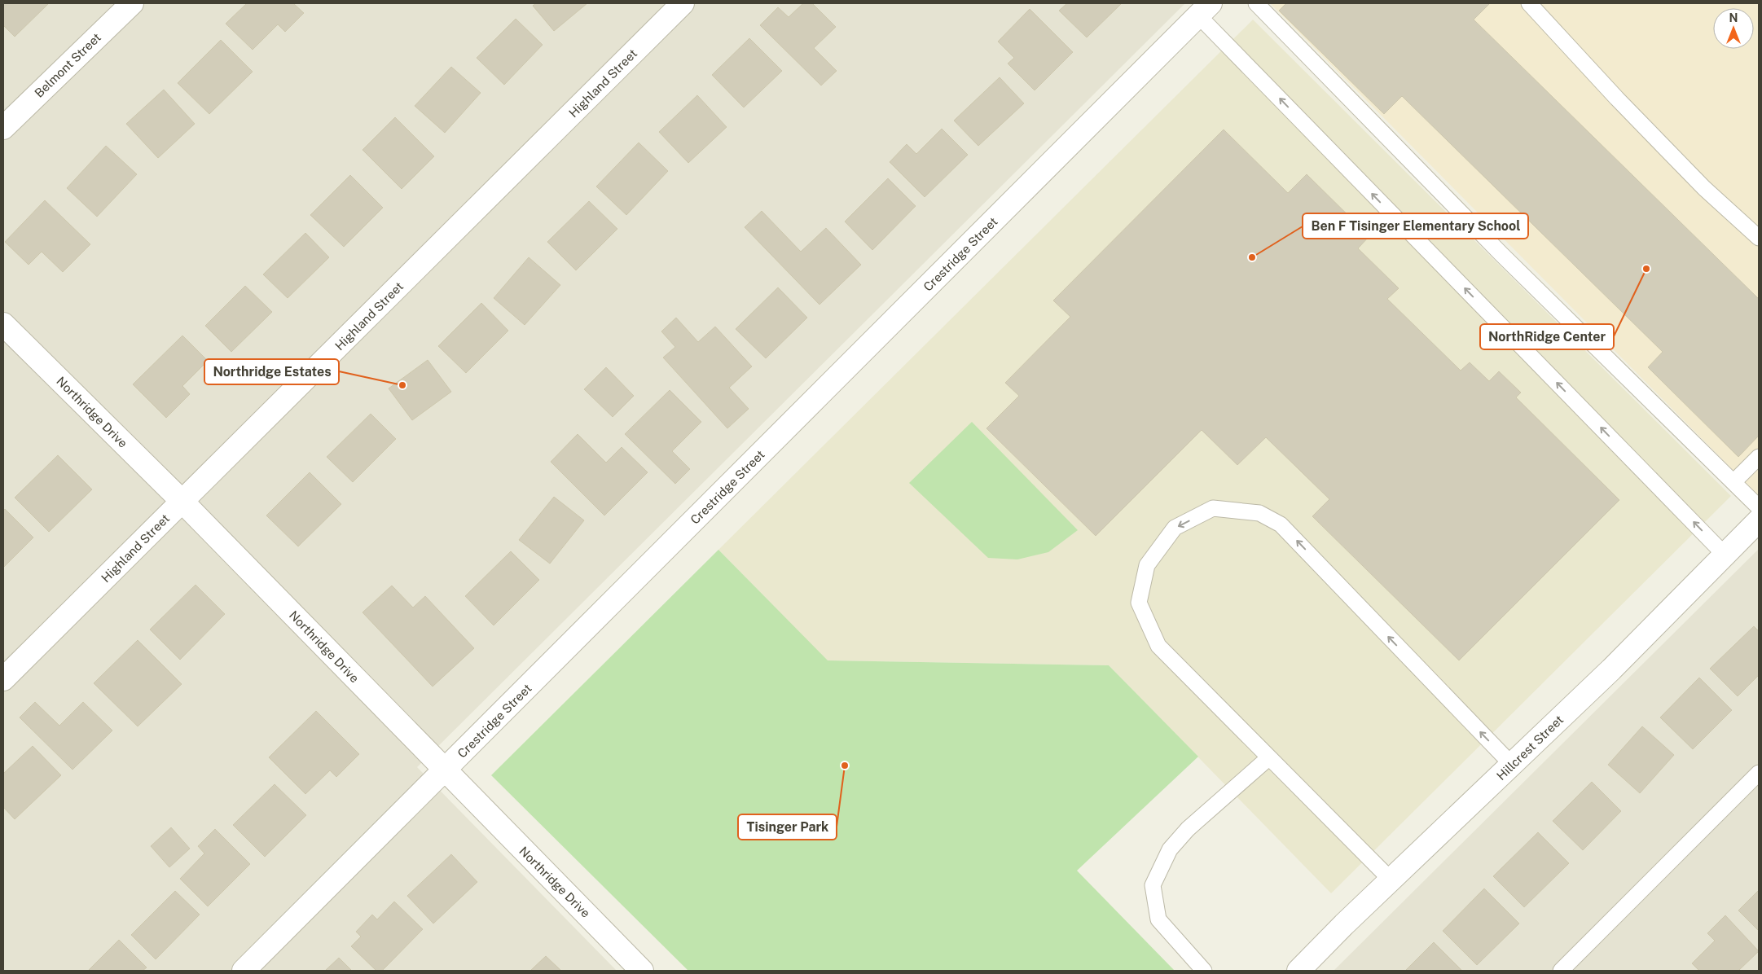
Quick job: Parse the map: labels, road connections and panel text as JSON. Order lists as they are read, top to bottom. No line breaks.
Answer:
{"streets":{"street":["Belmont Street","Highland Street","Crestridge Street","Northridge Drive","Hillcrest Street"]},"crossings":[["Highland Street","Northridge Drive"],["Crestridge Street","Northridge Drive"]],"places":["Ben F Tisinger Elementary School","NorthRidge Center","Northridge Estates","Tisinger Park"],"north":"top"}
